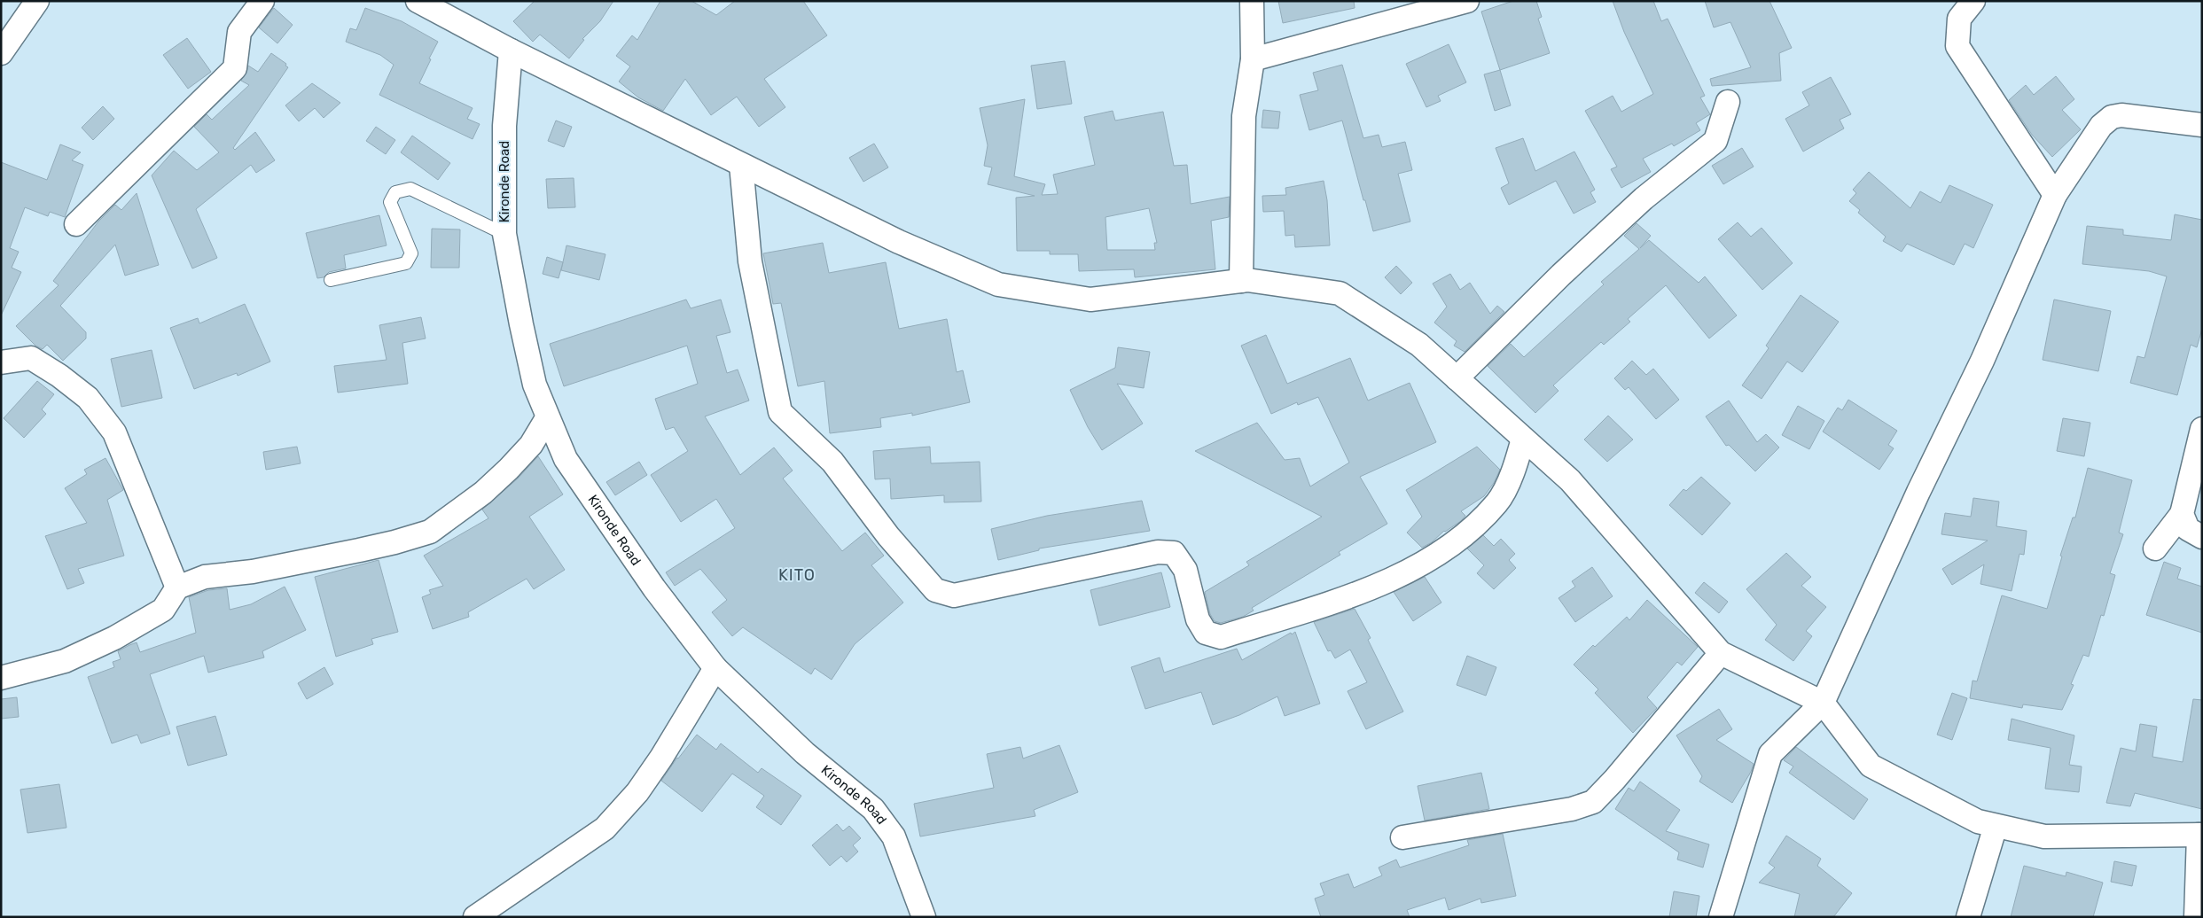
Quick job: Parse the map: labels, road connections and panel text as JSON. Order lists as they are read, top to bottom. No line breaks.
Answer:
{"streets":{"street":["Kironde Road"]},"districts":["KITO"]}
